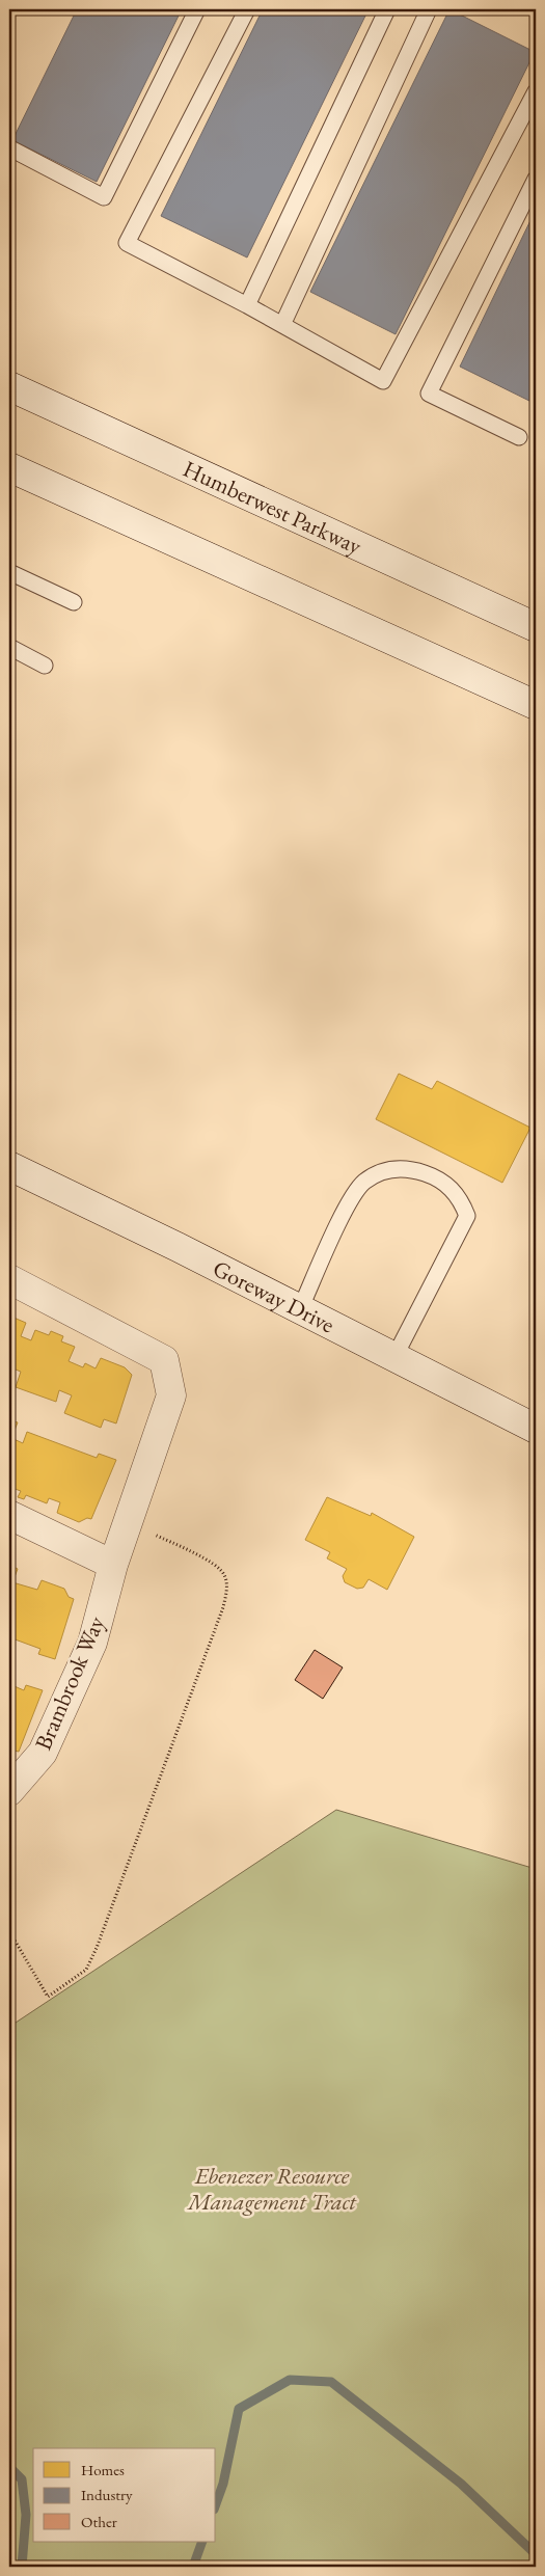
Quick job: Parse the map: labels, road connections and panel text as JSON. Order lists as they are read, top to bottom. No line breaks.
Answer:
{"streets":{"street":["Humberwest Parkway","Goreway Drive","Brambrook Way"]},"parks":["Ebenezer Resource Management Tract"],"legend":["Homes","Industry","Other"]}
